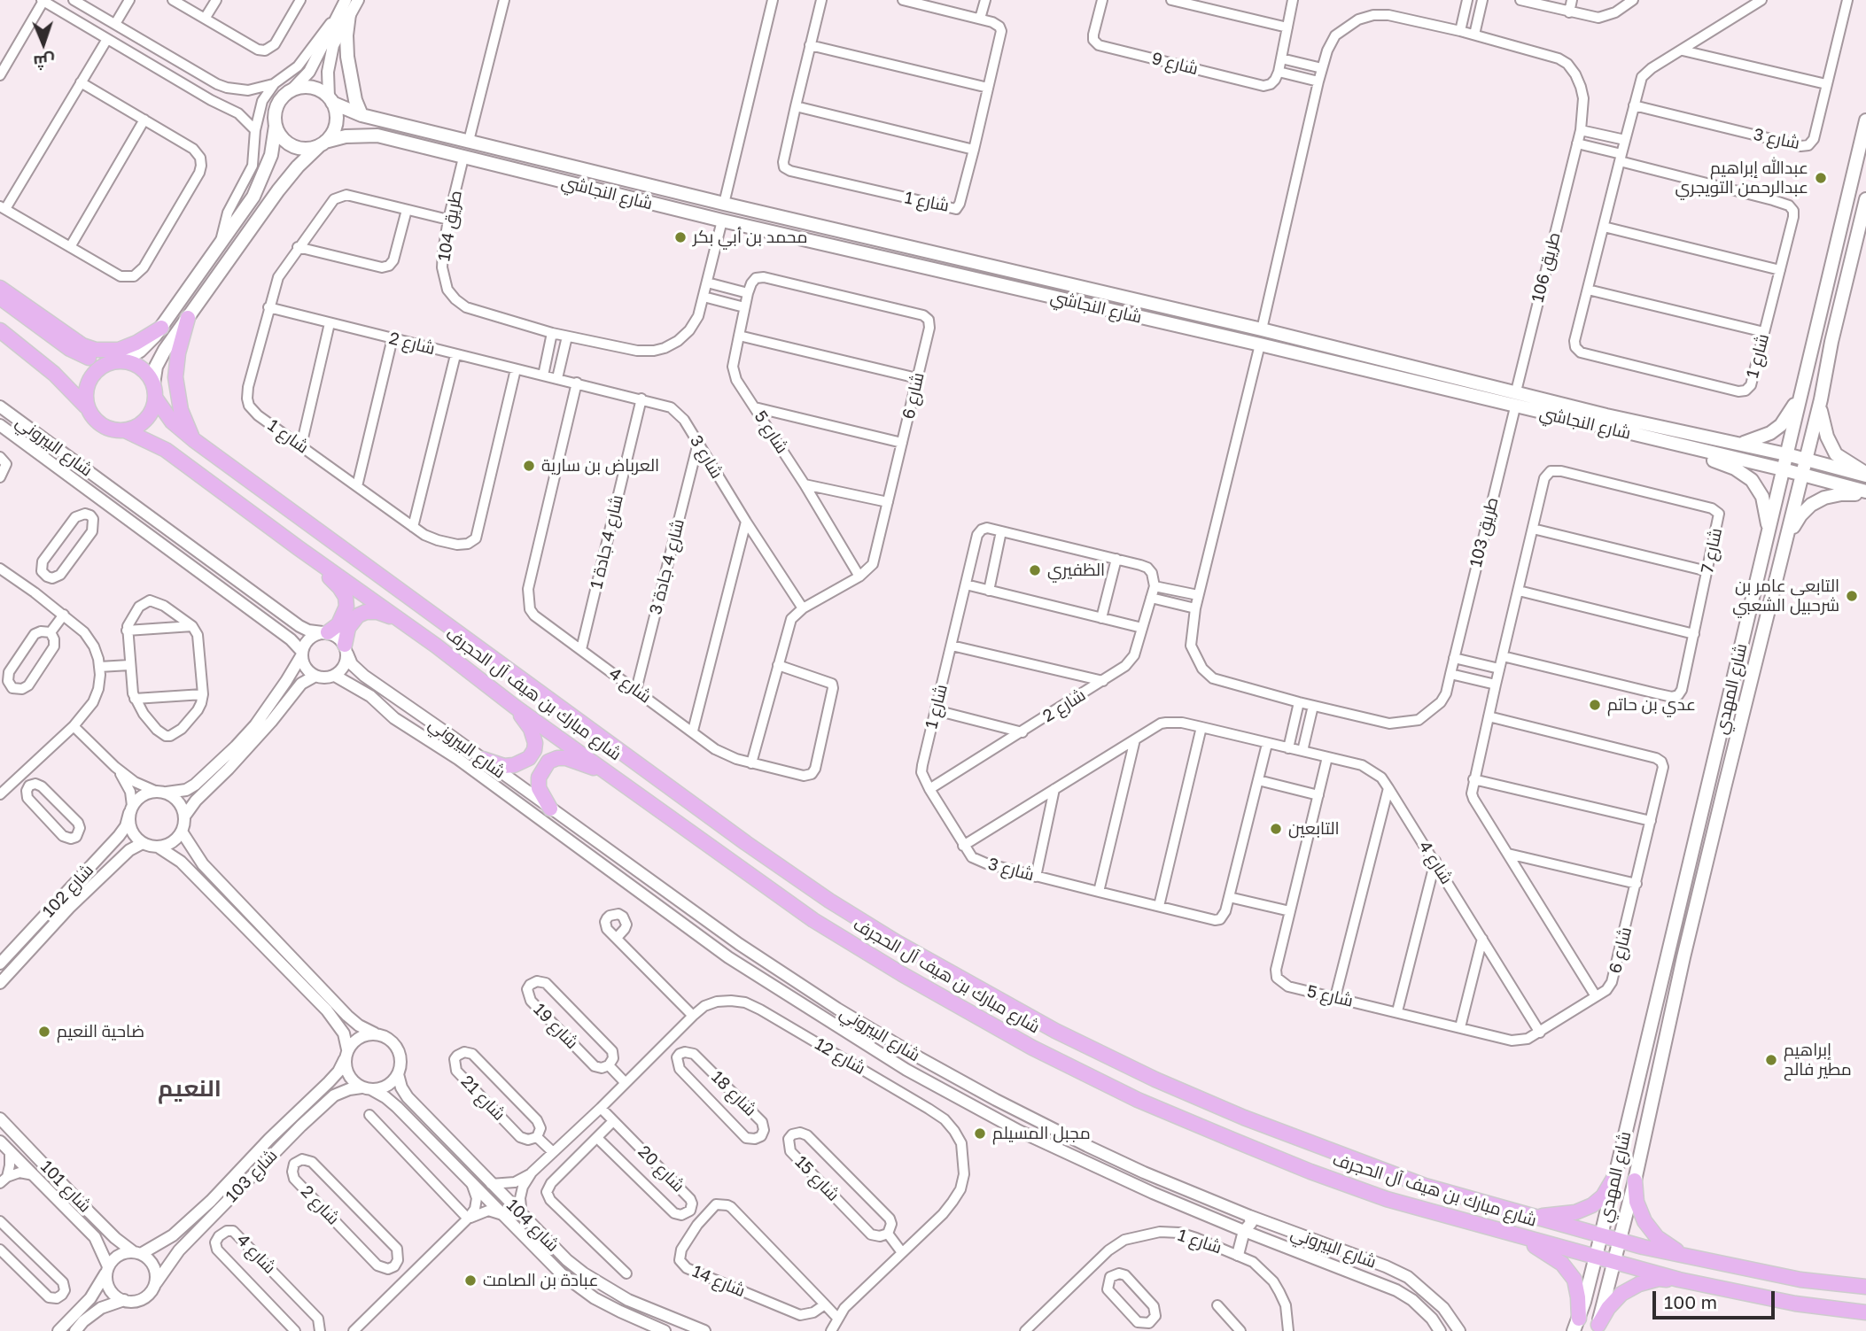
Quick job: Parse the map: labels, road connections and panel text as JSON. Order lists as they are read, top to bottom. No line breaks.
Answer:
{"streets":{"main road":["شارع النجاشي","شارع المهدي","شارع مبارك بن هيف آل الحجرف"],"street":["شارع 9","شارع 3","شارع 1","طريق 104","طريق 106","شارع 2","شارع 6","شارع 5","شارع البيروني","طريق 103","شارع 4 جادة 1","شارع 7","شارع 4 جادة 3","شارع 4","شارع 102","شارع 19","شارع 12","شارع 18","شارع 21","شارع 20","شارع 103","شارع 15","شارع 101","شارع 104","شارع 14"]},"crossings":[["شارع 3","شارع 1"],["شارع 3","شارع 2"],["شارع 3","شارع 6"],["شارع 3","شارع 4 جادة 1"],["شارع 3","شارع 4 جادة 3"],["شارع 3","شارع 4"],["شارع النجاشي","طريق 104"],["شارع النجاشي","طريق 106"],["شارع النجاشي","طريق 103"],["شارع النجاشي","شارع المهدي"],["شارع 1","طريق 104"],["شارع 1","شارع 2"],["شارع 6","شارع 5"],["شارع 6","شارع 7"],["شارع 5","شارع 4"],["شارع 4 جادة 1","شارع 4"],["شارع 4 جادة 3","شارع 4"],["شارع المهدي","شارع مبارك بن هيف آل الحجرف"],["شارع 19","شارع 12"],["شارع 12","شارع 18"],["شارع 12","شارع 21"],["شارع 12","شارع 20"],["شارع 12","شارع 15"],["شارع 12","شارع 104"],["شارع 12","شارع 14"],["شارع 103","شارع 101"],["شارع 103","شارع 104"]],"districts":["النعيم"],"places":["عبدالله إبراهيم عبدالرحمن التويجري","محمد بن أبي بكر","العرباض بن سارية","الظفيري","التابعي عامر بن شرحبيل الشعبي","عدي بن حاتم","التابعين","ضاحية النعيم","إبراهيم مطير فالح","مجبل المسيلم","عبادة بن الصامت"],"scale_bar":"100 m","north":"bottom"}
